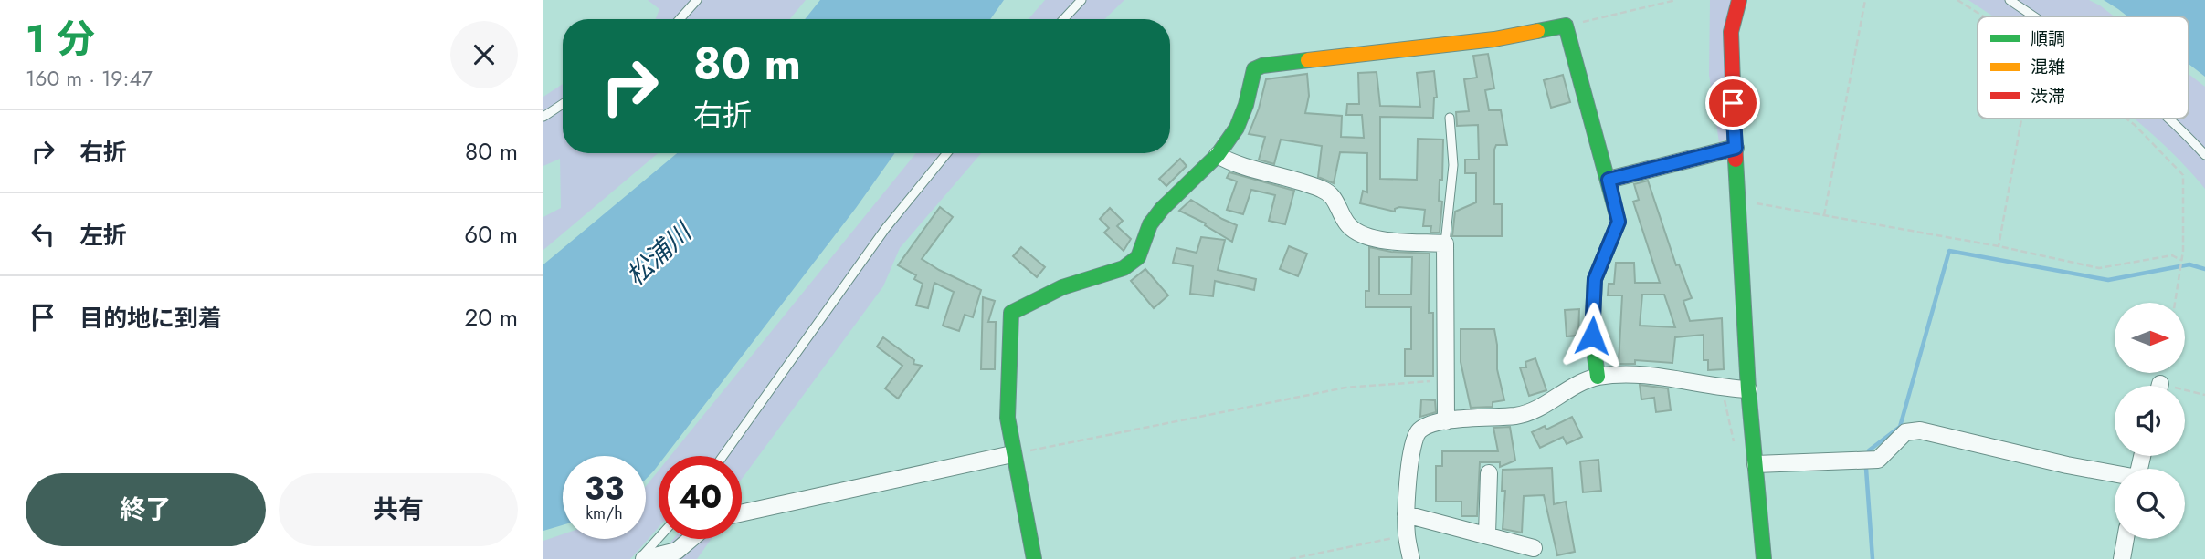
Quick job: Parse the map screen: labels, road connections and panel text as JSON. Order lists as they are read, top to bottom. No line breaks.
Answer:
{"water":["松浦川"],"legend":["順調","混雑","渋滞"],"north":"right","page":{"heading":["1 分","160 m · 19:47"],"turn":["80 m","右折"],"list":[{"name":"右折","value":"80 m"},{"name":"左折","value":"60 m"},{"name":"目的地に到着","value":"20 m"}],"speed":"33 km/h","limit":"40","buttons":["終了","共有"]}}
